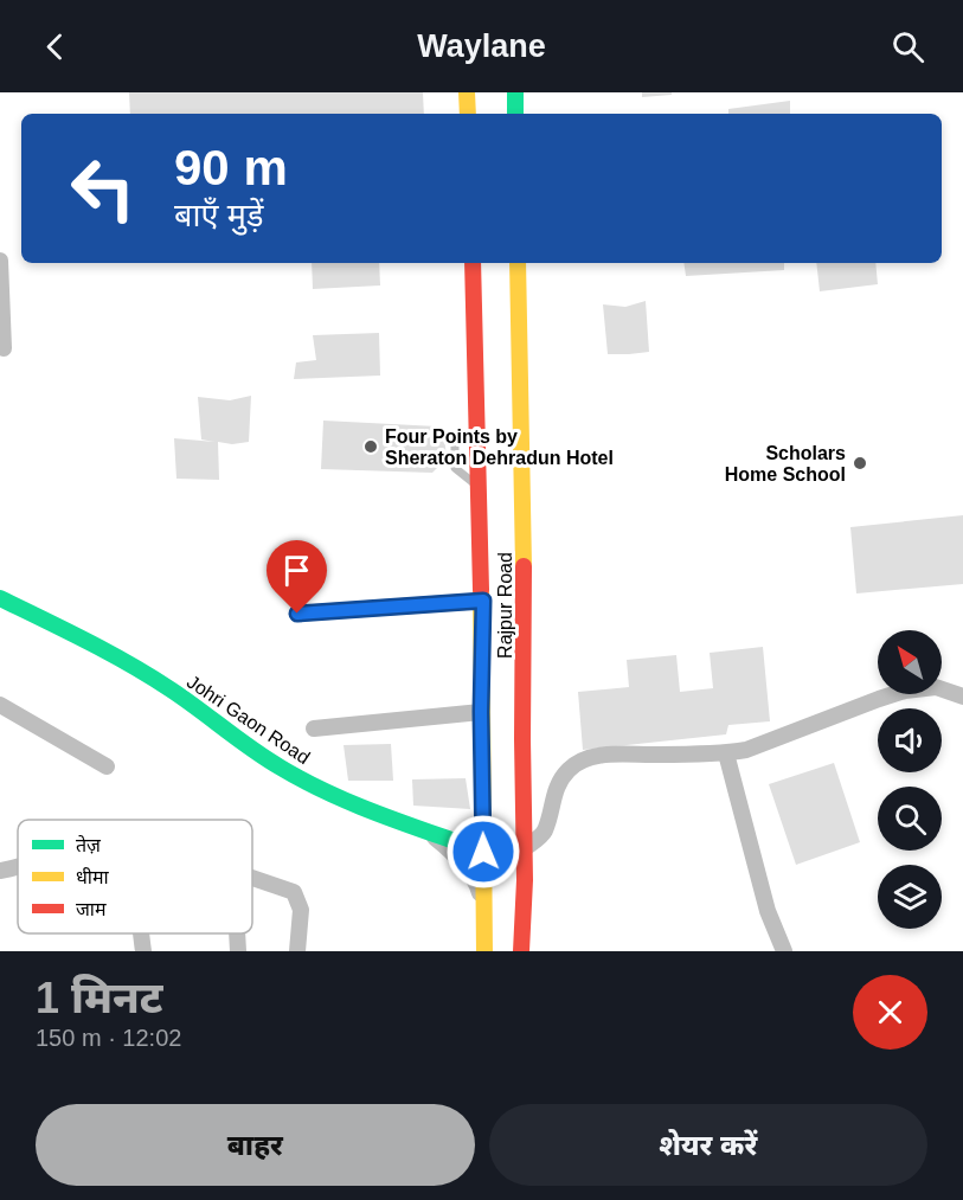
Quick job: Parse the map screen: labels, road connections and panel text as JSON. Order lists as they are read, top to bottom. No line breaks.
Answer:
{"streets":{"main road":["Rajpur Road","Johri Gaon Road"]},"crossings":[["Rajpur Road","Johri Gaon Road"]],"places":["Four Points by Sheraton Dehradun Hotel","Scholars Home School"],"legend":["तेज़","धीमा","जाम"],"north":"top left","page":{"header":"Waylane","turn":["90 m","बाएँ मुड़ें"],"heading":["1 मिनट","150 m · 12:02"],"buttons":["बाहर","शेयर करें"]}}
